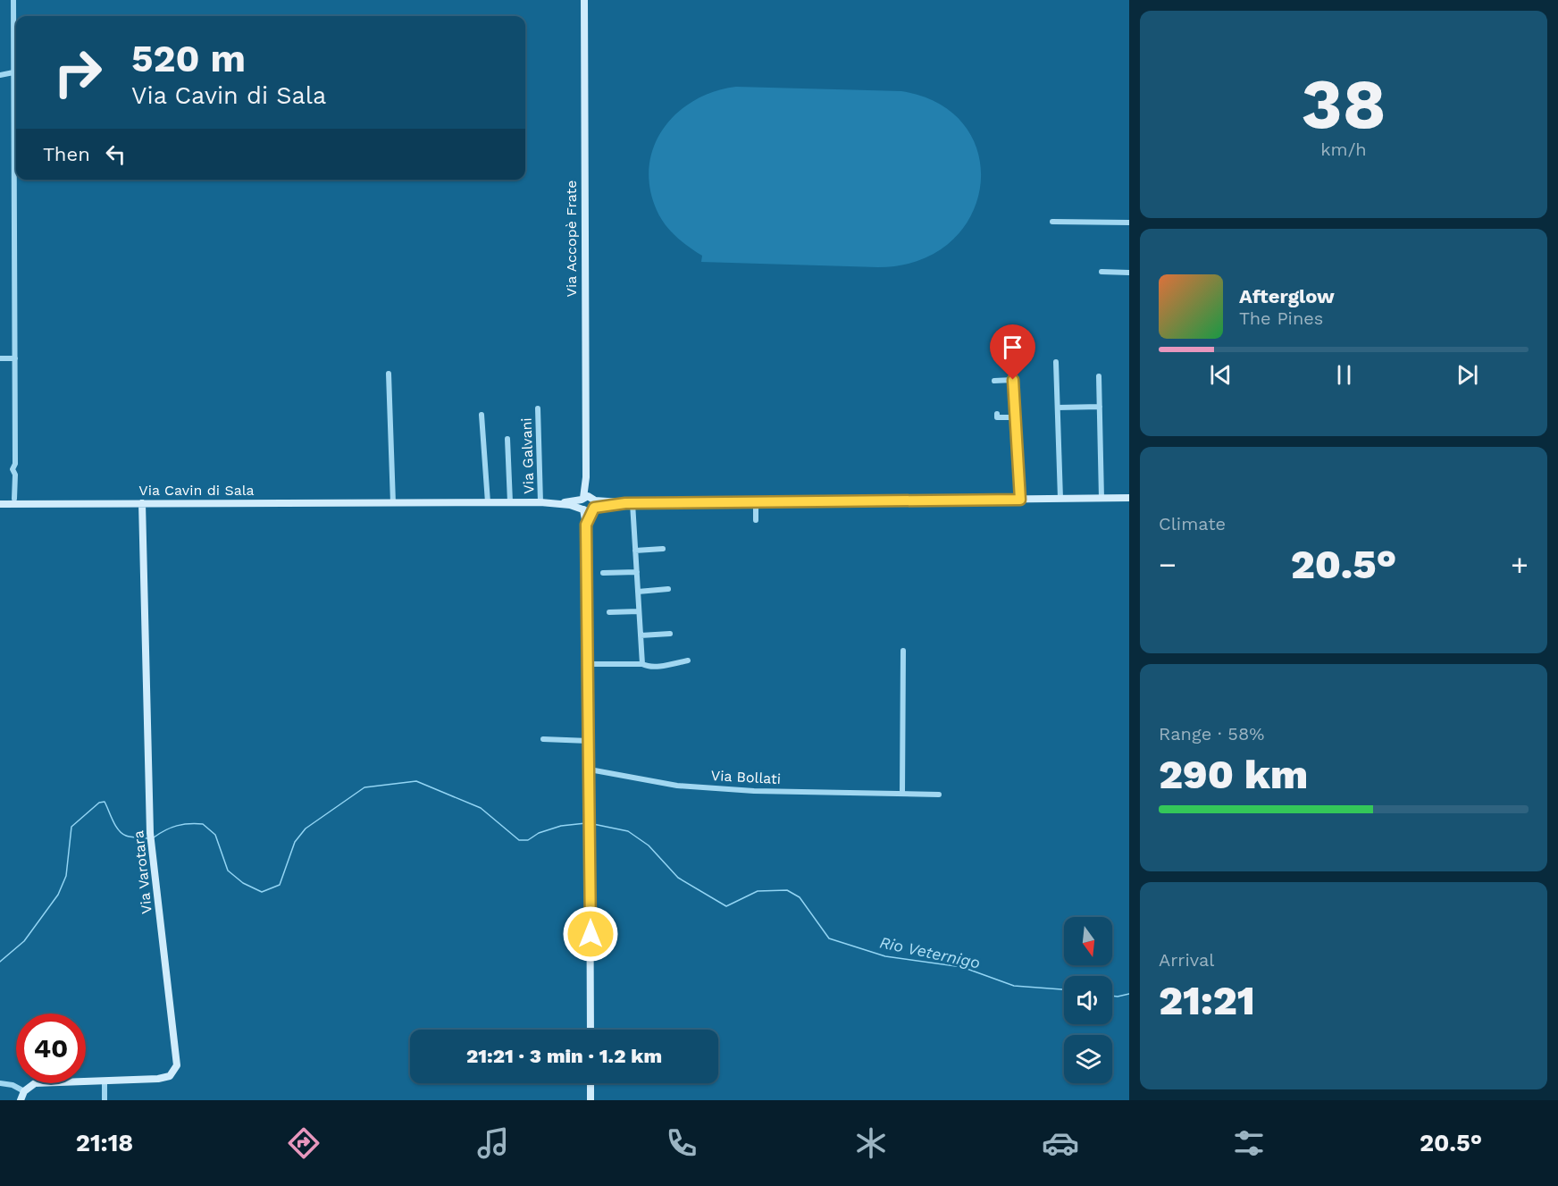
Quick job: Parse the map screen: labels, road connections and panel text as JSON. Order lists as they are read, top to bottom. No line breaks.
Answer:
{"streets":{"main road":["Via Accopè Frate","Via Cavin di Sala","Via Varotara"],"street":["Via Galvani","Via Bollati"]},"crossings":[["Via Accopè Frate","Via Cavin di Sala"],["Via Galvani","Via Cavin di Sala"],["Via Cavin di Sala","Via Varotara"]],"water":["Rio Veternigo"],"north":"bottom","page":{"tile":[["38","km/h"],"Climate",["Range · 58%","290 km"],["Arrival","21:21"]],"turn":["520 m","Via Cavin di Sala"],"then":"Then","song":["Afterglow","The Pines"],"heat":["−","20.5°","+"],"limit":"40","trip":"21:21 · 3 min · 1.2 km","tabs":["21:18","20.5°"]}}
